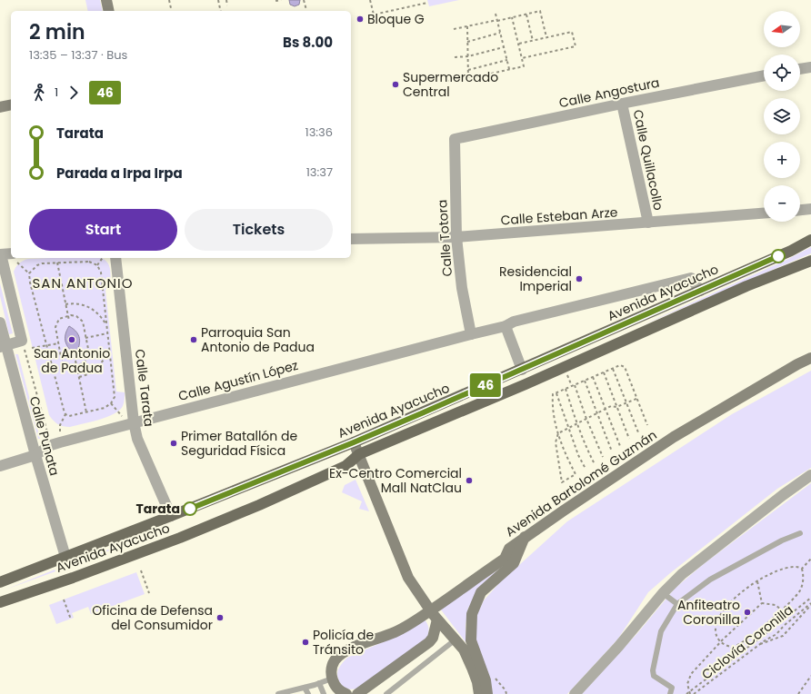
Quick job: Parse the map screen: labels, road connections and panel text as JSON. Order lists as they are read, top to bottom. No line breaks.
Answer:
{"streets":{"main road":["Avenida Ayacucho"],"street":["Calle Angostura","Calle Quillacollo","Calle Esteban Arze","Calle Totora","Calle Agustín López","Calle Tarata","Calle Punata","Avenida Bartolomé Guzmán"],"path":["Ciclovía Coronilla"]},"crossings":[["Calle Angostura","Calle Quillacollo"],["Calle Angostura","Calle Totora"],["Calle Quillacollo","Calle Esteban Arze"],["Calle Esteban Arze","Calle Totora"],["Calle Totora","Calle Agustín López"],["Avenida Ayacucho","Calle Agustín López"],["Avenida Ayacucho","Calle Tarata"],["Avenida Ayacucho","Calle Punata"],["Calle Agustín López","Calle Tarata"],["Calle Agustín López","Calle Punata"]],"districts":["SAN ANTONIO"],"places":["Bloque G","Supermercado Central","Residencial Imperial","San Antonio de Padua","Parroquia San Antonio de Padua","Primer Batallón de Seguridad Física","Ex-Centro Comercial Mall NatClau","Tarata","Anfiteatro Coronilla","Oficina de Defensa del Consumidor","Policía de Tránsito"],"lines":["bus line 46"],"north":"left","page":{"on_map":"46","map_buttons":["+","−"],"heading":["2 min","13:35 – 13:37 · Bus","Bs 8.00"],"legs":["1","46"],"list":[{"name":"Tarata","value":"13:36"},{"name":"Parada a Irpa Irpa","value":"13:37"}],"buttons":["Start","Tickets"]}}
